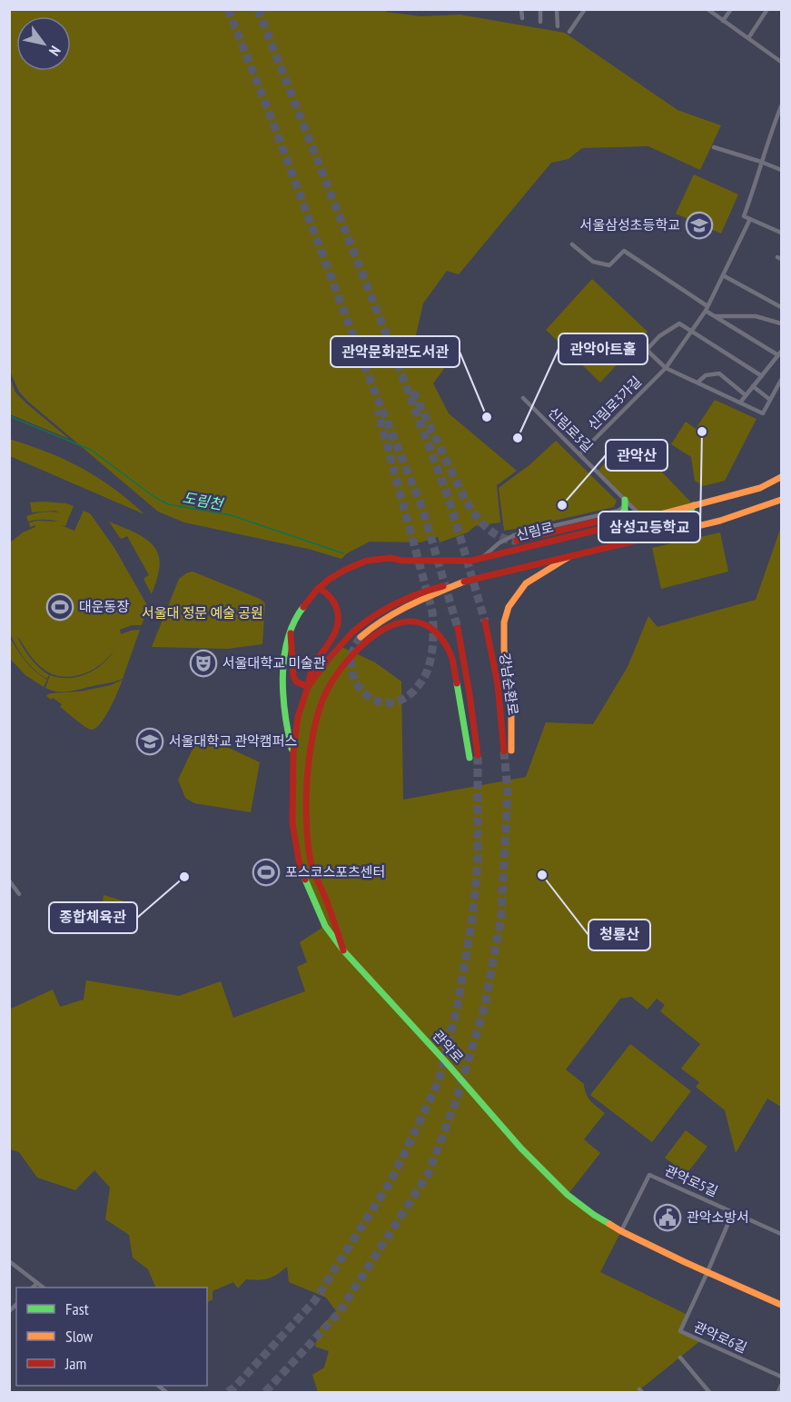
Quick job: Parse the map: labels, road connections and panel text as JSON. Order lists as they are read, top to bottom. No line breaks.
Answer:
{"streets":{"main road":["신림로","강남순환로","관악로"],"street":["신림로3가길","신림로3길","관악로5길","관악로6길"]},"crossings":[["신림로3가길","신림로3길"],["신림로3길","신림로"],["신림로","관악로"],["관악로","관악로5길"],["관악로","관악로6길"]],"water":["도림천"],"parks":["서울대 정문 예술 공원"],"places":{"school or university":["서울삼성초등학교","서울대학교 관악캠퍼스"],"other":["관악문화관도서관","삼성고등학교","관악아트홀","관악산","청룡산","종합체육관"],"sports":["대운동장","포스코스포츠센터"],"theatre":["서울대학교 미술관"],"public building":["관악소방서"]},"legend":["Fast","Slow","Jam"],"north":"bottom right"}
